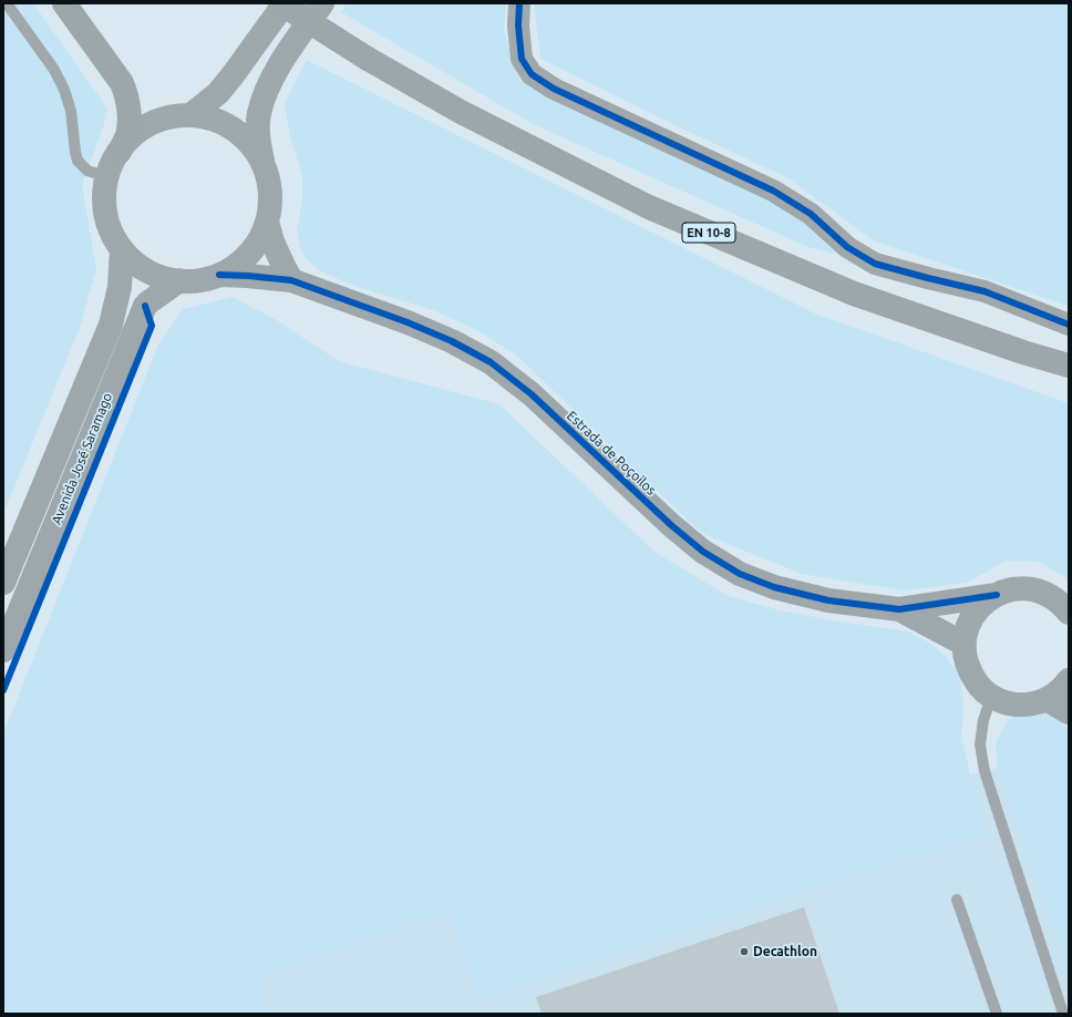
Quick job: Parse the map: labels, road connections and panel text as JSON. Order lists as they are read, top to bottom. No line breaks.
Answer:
{"streets":{"highway":["EN 10-8"],"main road":["Estrada de Poçoilos","Avenida José Saramago"]},"crossings":[["Estrada de Poçoilos","Avenida José Saramago"]],"places":["Decathlon"]}
